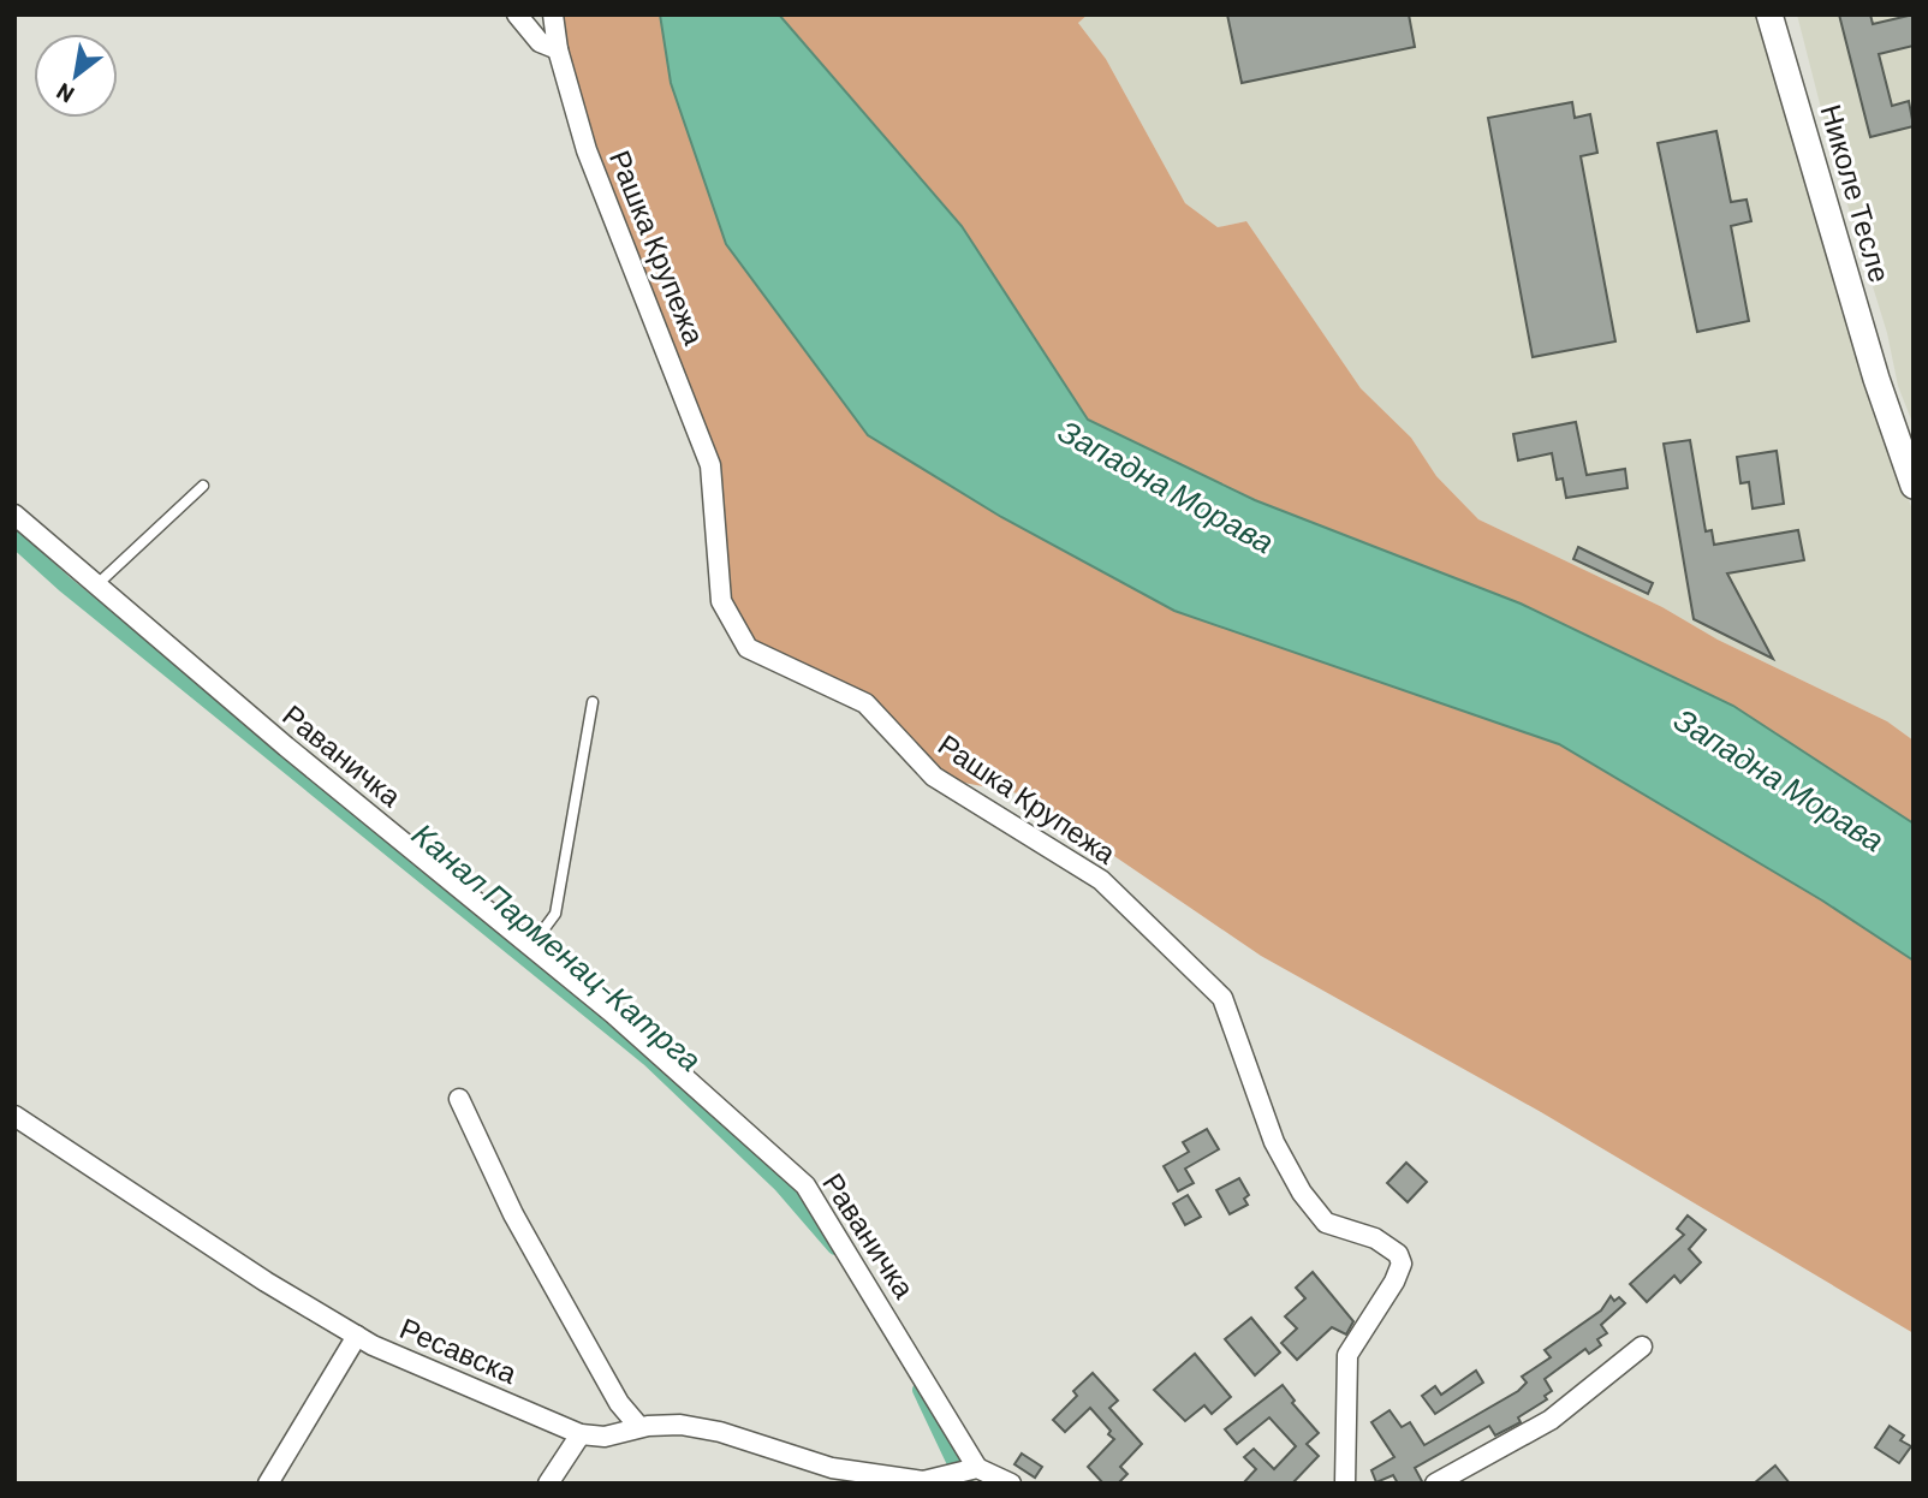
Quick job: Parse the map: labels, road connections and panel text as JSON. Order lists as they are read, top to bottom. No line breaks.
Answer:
{"streets":{"street":["Николе Тесле","Рашка Крупежа","Раваничка","Ресавска"]},"water":["Западна Морава","Канал Парменац-Катрга"],"north":"bottom left"}
